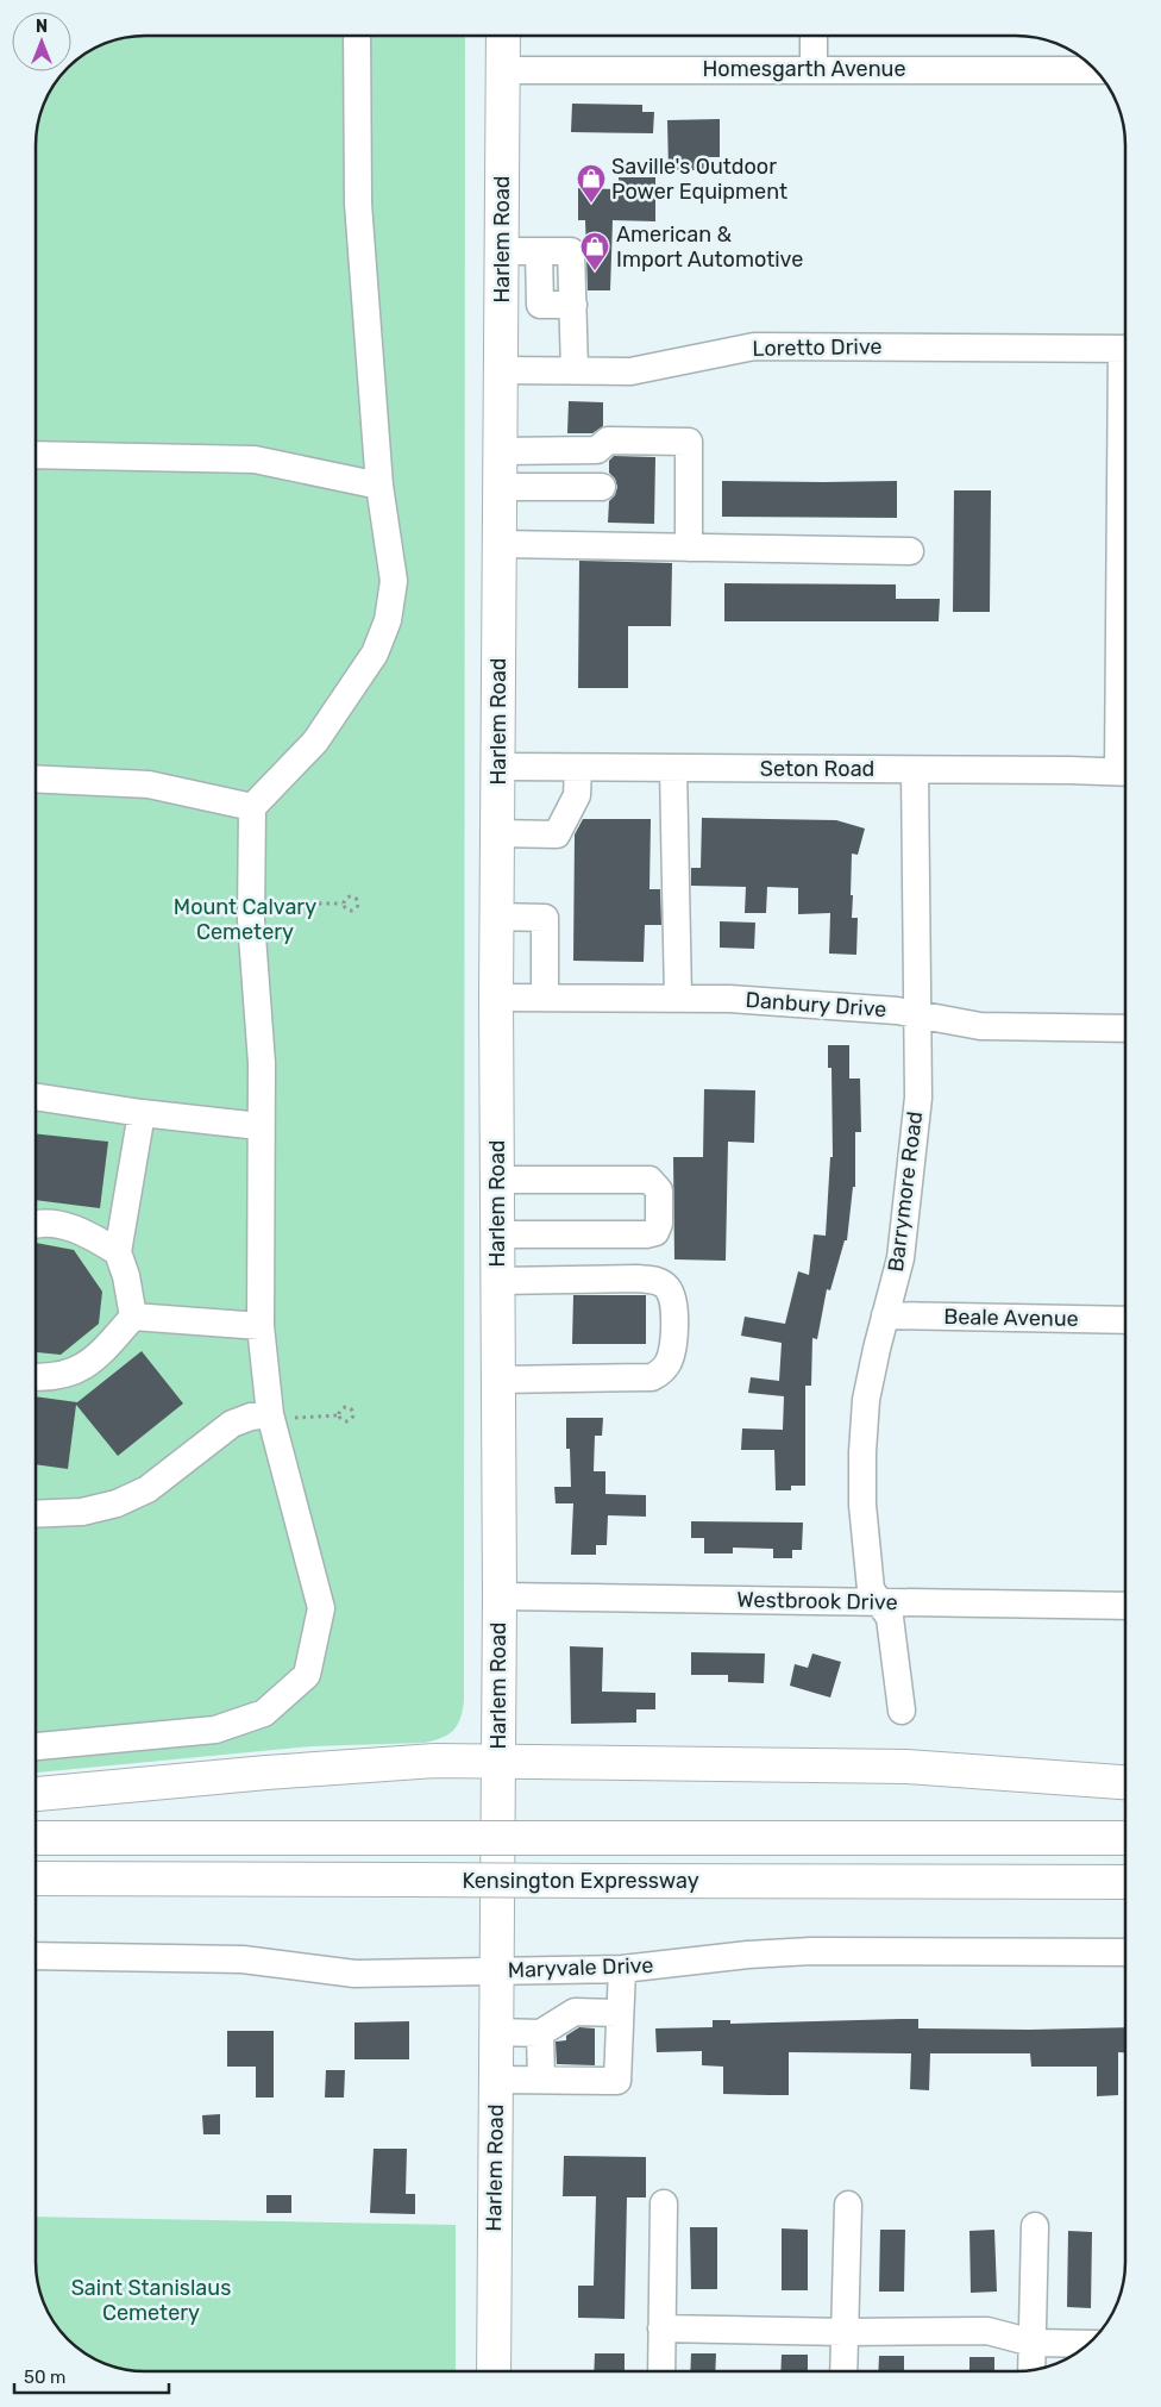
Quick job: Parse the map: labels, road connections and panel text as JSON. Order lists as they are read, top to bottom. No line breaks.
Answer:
{"streets":{"main road":["Harlem Road","Kensington Expressway"],"street":["Homesgarth Avenue","Loretto Drive","Seton Road","Danbury Drive","Barrymore Road","Beale Avenue","Westbrook Drive","Maryvale Drive"]},"crossings":[["Homesgarth Avenue","Harlem Road"],["Harlem Road","Loretto Drive"],["Harlem Road","Seton Road"],["Harlem Road","Danbury Drive"],["Harlem Road","Westbrook Drive"],["Harlem Road","Maryvale Drive"],["Seton Road","Barrymore Road"],["Danbury Drive","Barrymore Road"],["Barrymore Road","Beale Avenue"],["Barrymore Road","Westbrook Drive"]],"parks":["Mount Calvary Cemetery","Saint Stanislaus Cemetery"],"places":{"shop":["Saville's Outdoor Power Equipment","American & Import Automotive"]},"scale_bar":"50 m","north":"top"}
